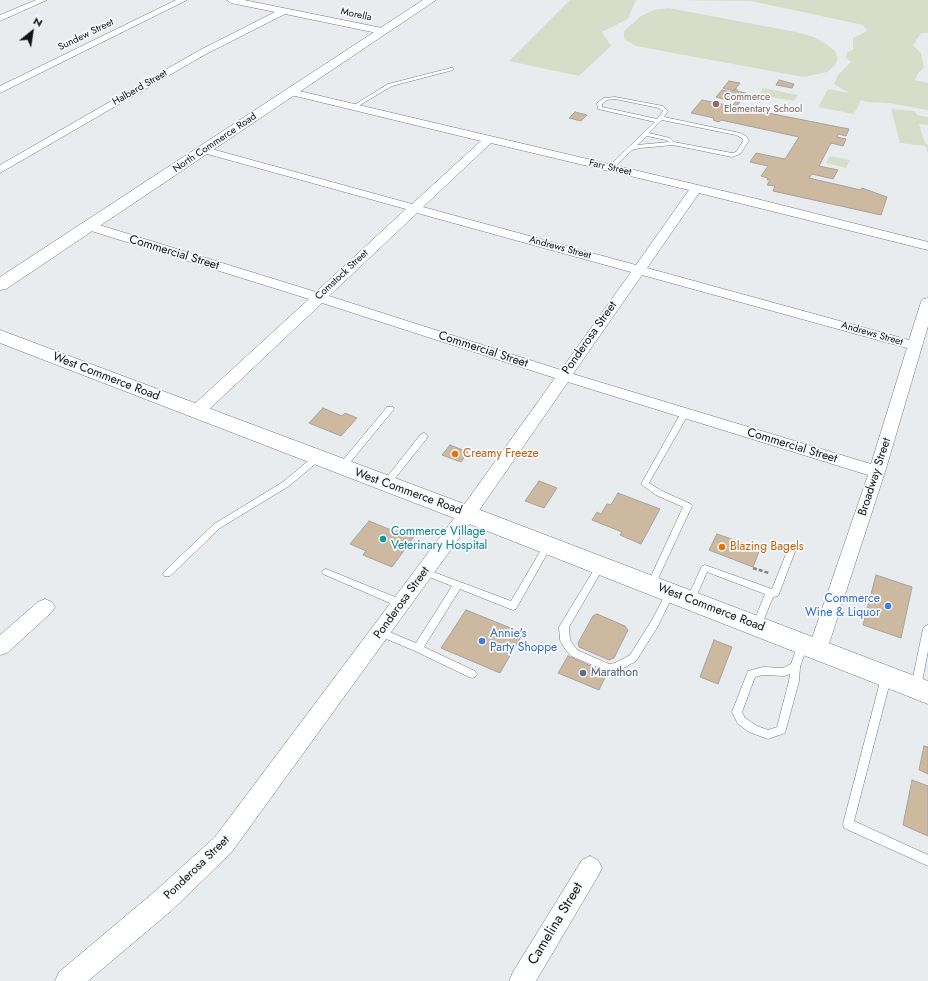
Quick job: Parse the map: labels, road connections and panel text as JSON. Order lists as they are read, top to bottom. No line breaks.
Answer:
{"streets":{"main road":["North Commerce Road","West Commerce Road"],"street":["Morella","Sundew Street","Halberd Street","Farr Street","Andrews Street","Commercial Street","Comstock Street","Ponderosa Street","Broadway Street","Camelina Street"]},"crossings":[["Morella","Halberd Street"],["Morella","North Commerce Road"],["North Commerce Road","Farr Street"],["North Commerce Road","Andrews Street"],["North Commerce Road","Commercial Street"],["Farr Street","Comstock Street"],["Farr Street","Ponderosa Street"],["Andrews Street","Comstock Street"],["Andrews Street","Ponderosa Street"],["Andrews Street","Broadway Street"],["Commercial Street","Comstock Street"],["Commercial Street","Ponderosa Street"],["Commercial Street","Broadway Street"],["Comstock Street","West Commerce Road"],["Ponderosa Street","West Commerce Road"],["West Commerce Road","Broadway Street"]],"places":["Commerce Elementary School","Creamy Freeze","Commerce Village Veterinary Hospital","Blazing Bagels","Commerce Wine & Liquor","Annie's Party Shoppe","Marathon"],"north":"top right"}
